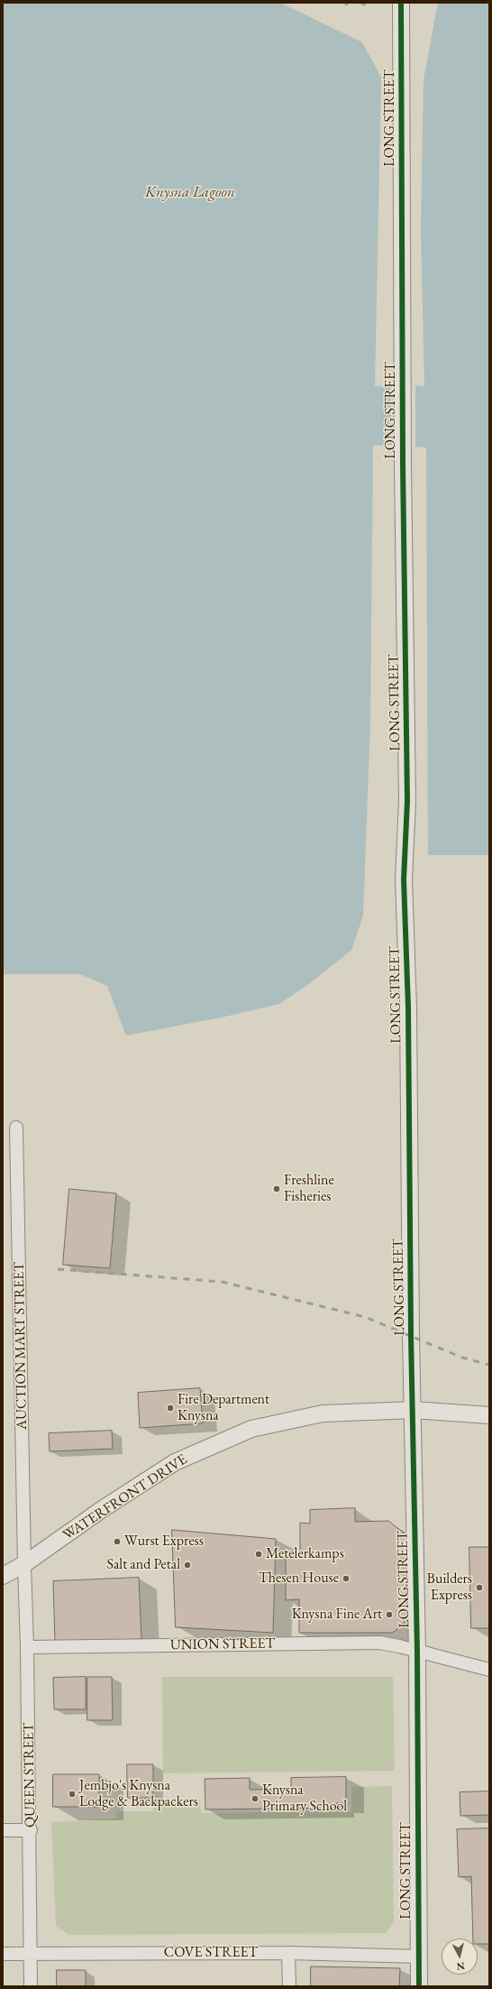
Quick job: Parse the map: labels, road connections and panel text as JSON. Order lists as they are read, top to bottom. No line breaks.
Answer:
{"streets":{"street":["LONG STREET","AUCTION MART STREET","WATERFRONT DRIVE","UNION STREET","QUEEN STREET","COVE STREET"]},"crossings":[["LONG STREET","WATERFRONT DRIVE"],["LONG STREET","UNION STREET"],["LONG STREET","COVE STREET"],["AUCTION MART STREET","WATERFRONT DRIVE"],["AUCTION MART STREET","QUEEN STREET"],["WATERFRONT DRIVE","QUEEN STREET"],["UNION STREET","QUEEN STREET"],["QUEEN STREET","COVE STREET"]],"water":["Knysna Lagoon"],"places":["Freshline Fisheries","Fire Department Knysna","Wurst Express","Metelerkamps","Salt and Petal","Thesen House","Builders Express","Knysna Fine Art","Jembjo's Knysna Lodge & Backpackers","Knysna Primary School"],"north":"bottom"}
